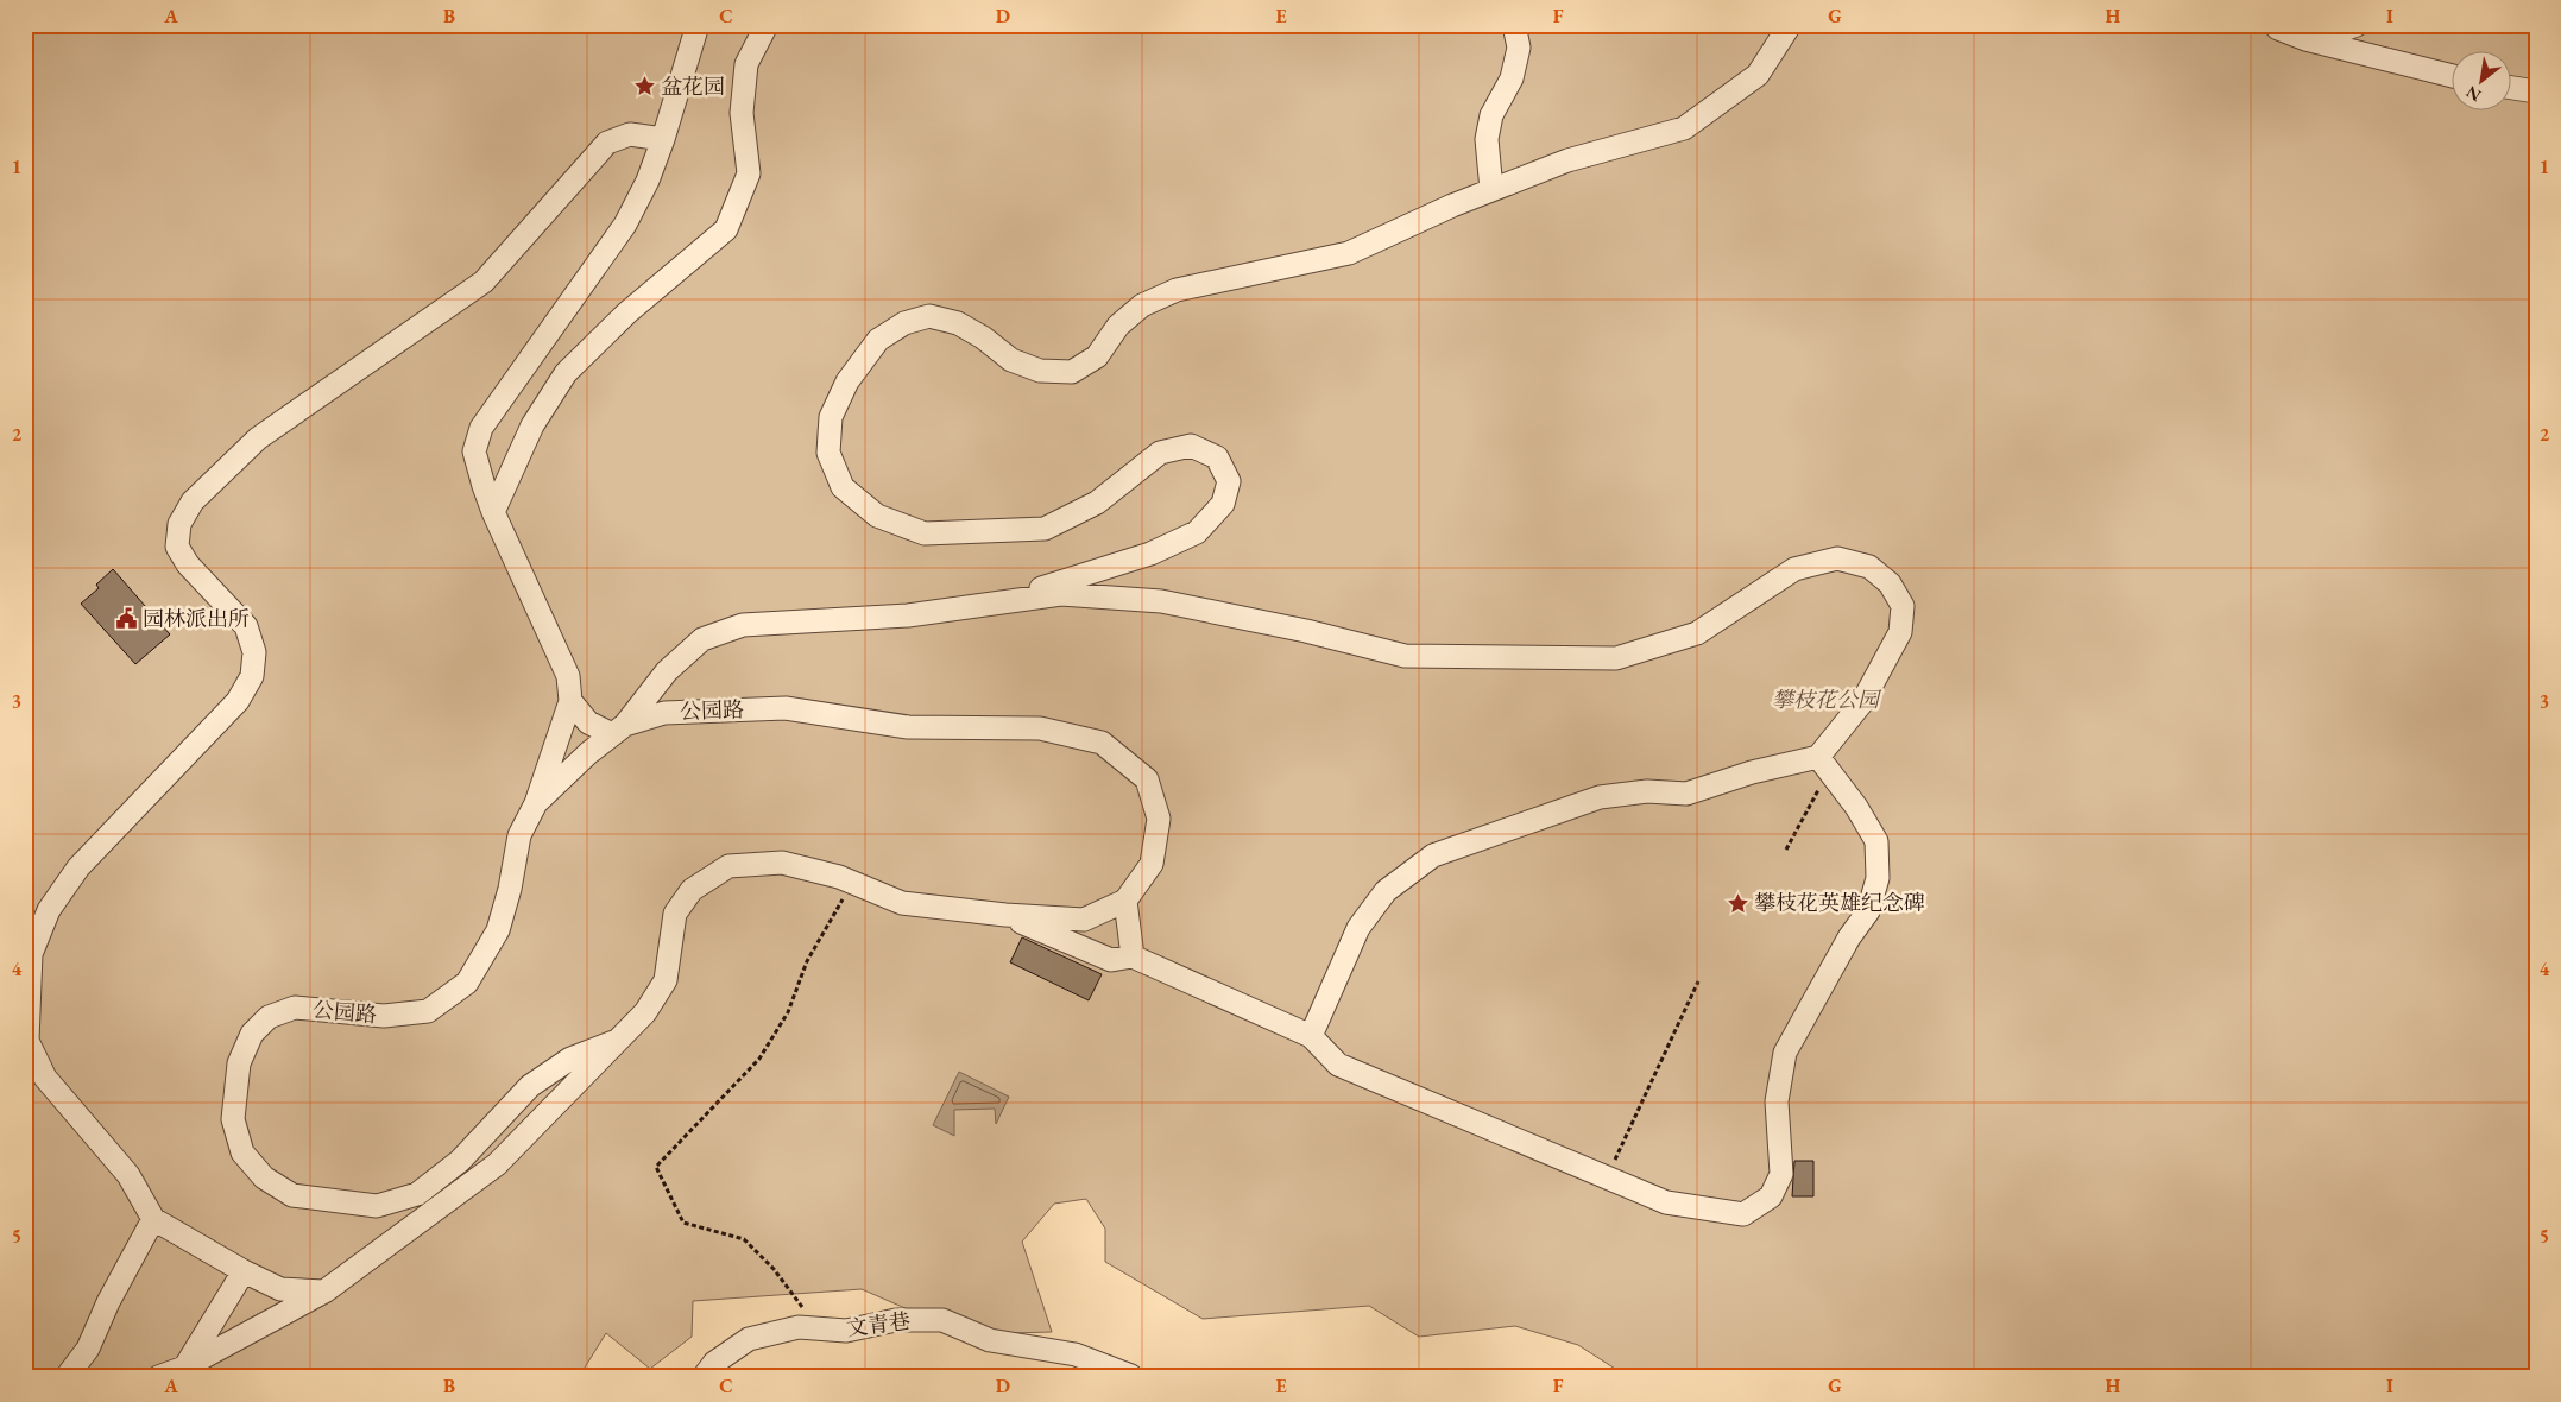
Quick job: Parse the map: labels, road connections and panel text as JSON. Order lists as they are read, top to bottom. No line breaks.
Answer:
{"streets":{"street":["公园路","文青巷"]},"parks":["攀枝花公园"],"places":{"place":["盆花园","攀枝花英雄纪念碑"],"public building":["园林派出所"]},"north":"bottom left","grid":{"columns":["A","B","C","D","E","F","G","H","I"],"rows":["1","2","3","4","5"]}}
